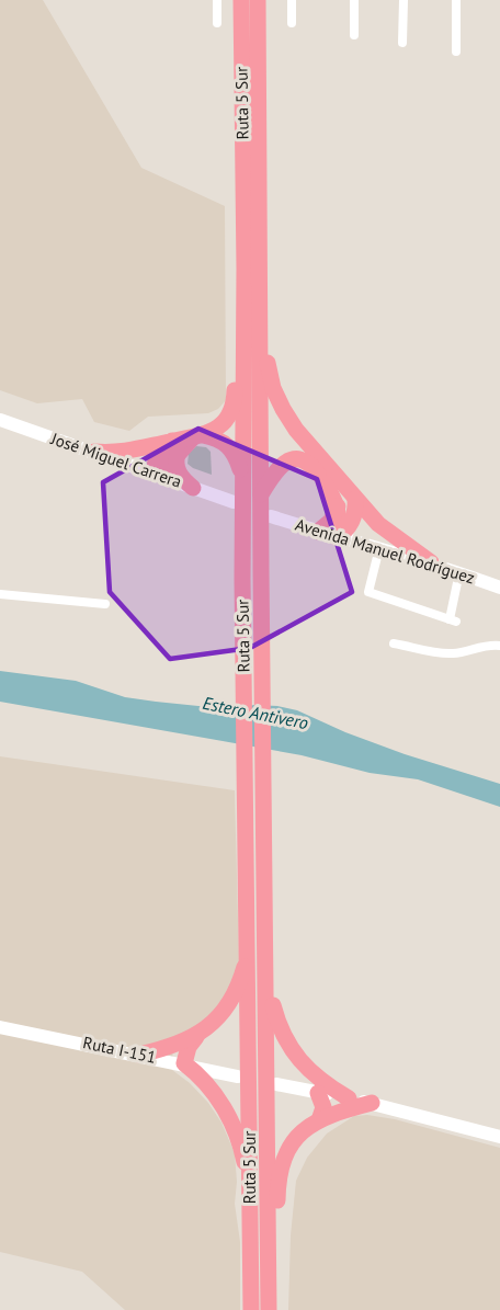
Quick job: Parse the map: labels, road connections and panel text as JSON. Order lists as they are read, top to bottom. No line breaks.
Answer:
{"streets":{"highway":["Ruta 5 Sur"],"street":["José Miguel Carrera","Avenida Manuel Rodríguez","Ruta I-151"]},"water":["Estero Antivero"]}
